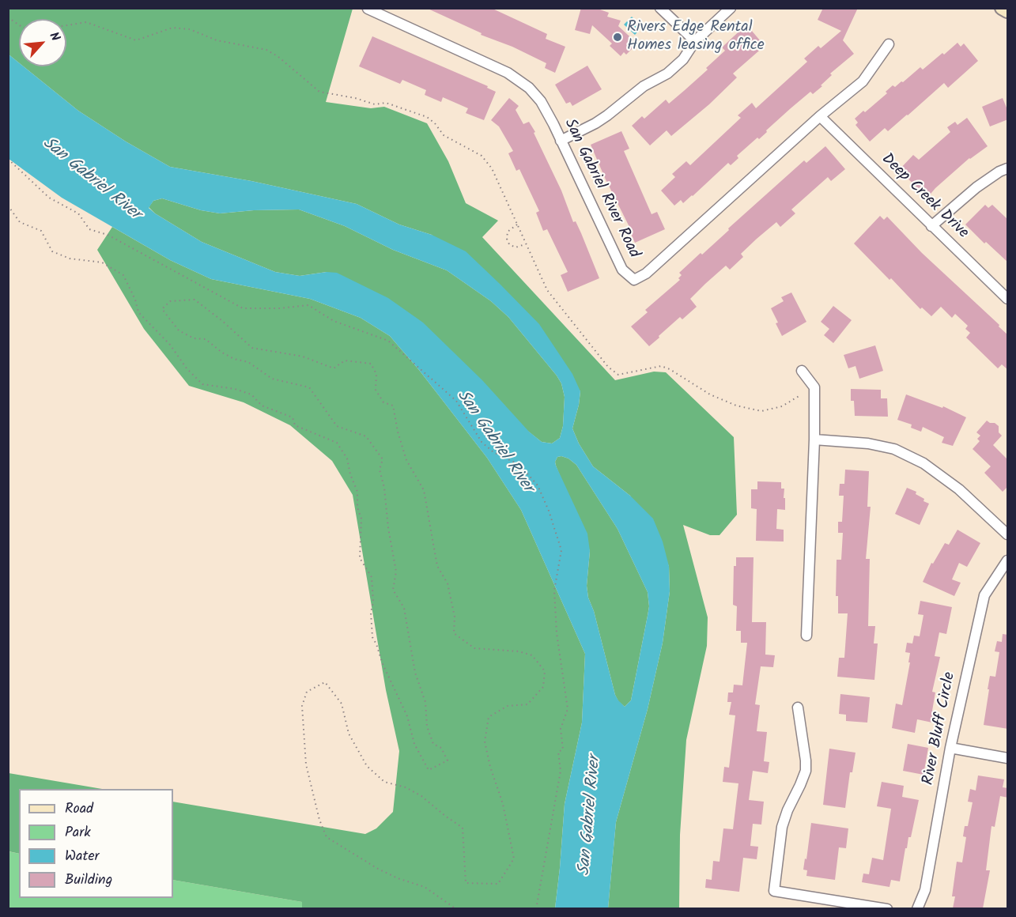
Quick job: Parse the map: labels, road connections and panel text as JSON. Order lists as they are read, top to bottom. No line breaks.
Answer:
{"streets":{"street":["San Gabriel River Road","Deep Creek Drive","River Bluff Circle"]},"crossings":[["San Gabriel River Road","Deep Creek Drive"]],"water":["San Gabriel River"],"places":["Rivers Edge Rental Homes leasing office"],"legend":["Road","Park","Water","Building"],"north":"top right"}
